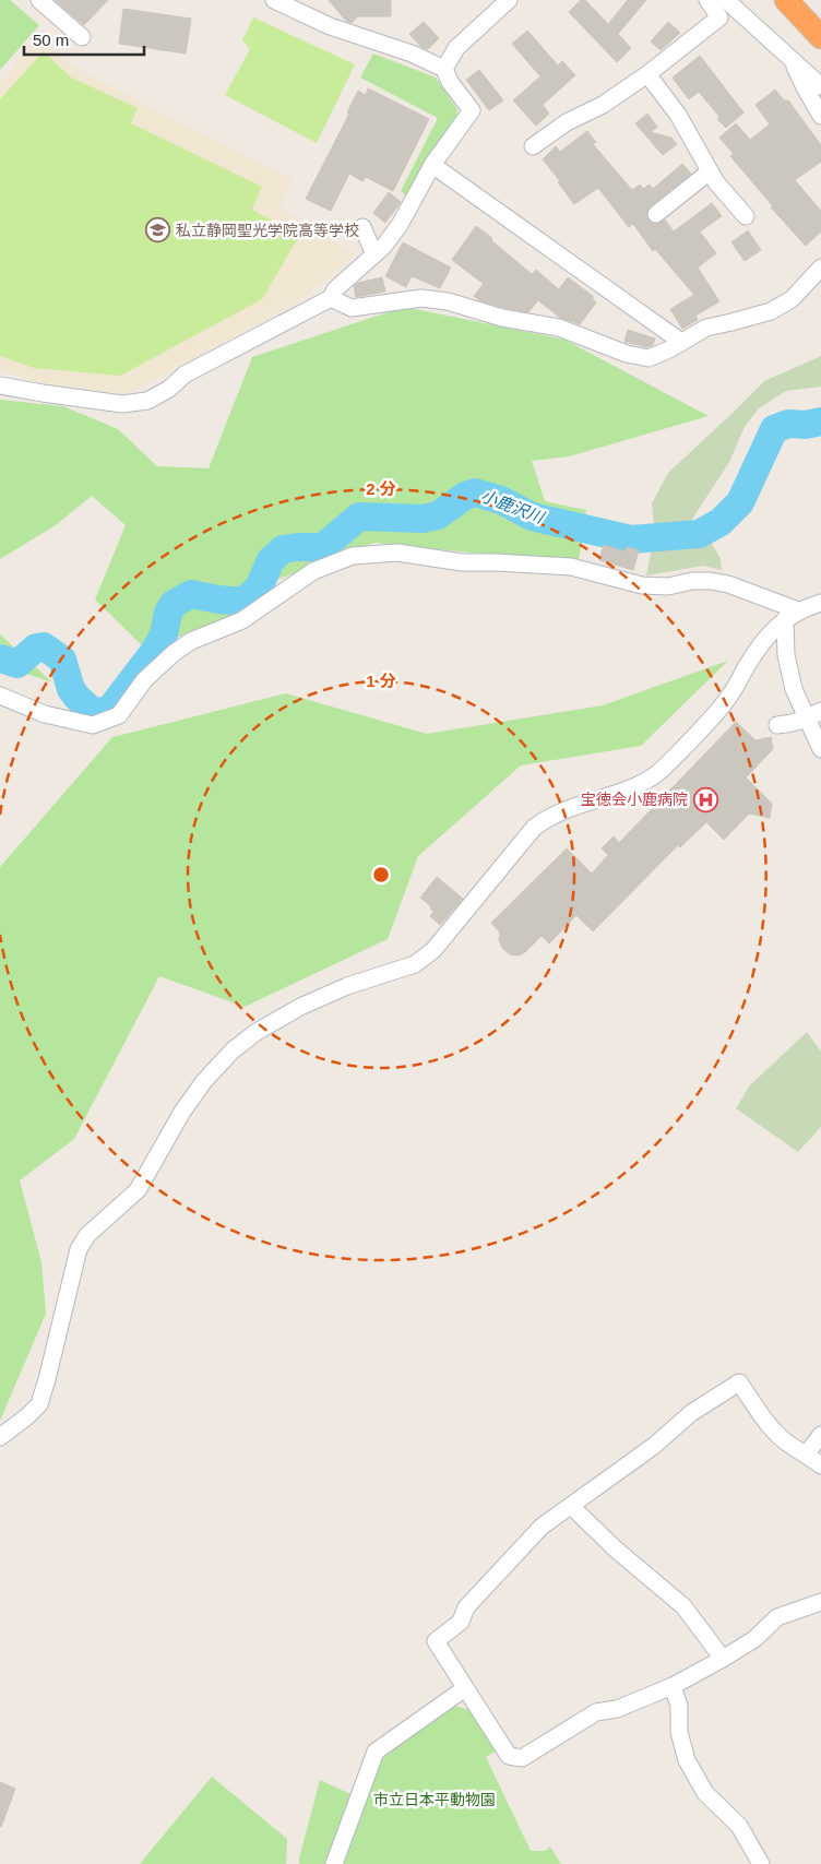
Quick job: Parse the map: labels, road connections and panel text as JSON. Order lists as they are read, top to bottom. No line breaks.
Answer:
{"water":["小鹿沢川"],"parks":["市立日本平動物園"],"places":{"school or university":["私立静岡聖光学院高等学校"],"hospital":["宝徳会小鹿病院"]},"scale_bar":"50 m","rings":["2 分","1 分"]}
